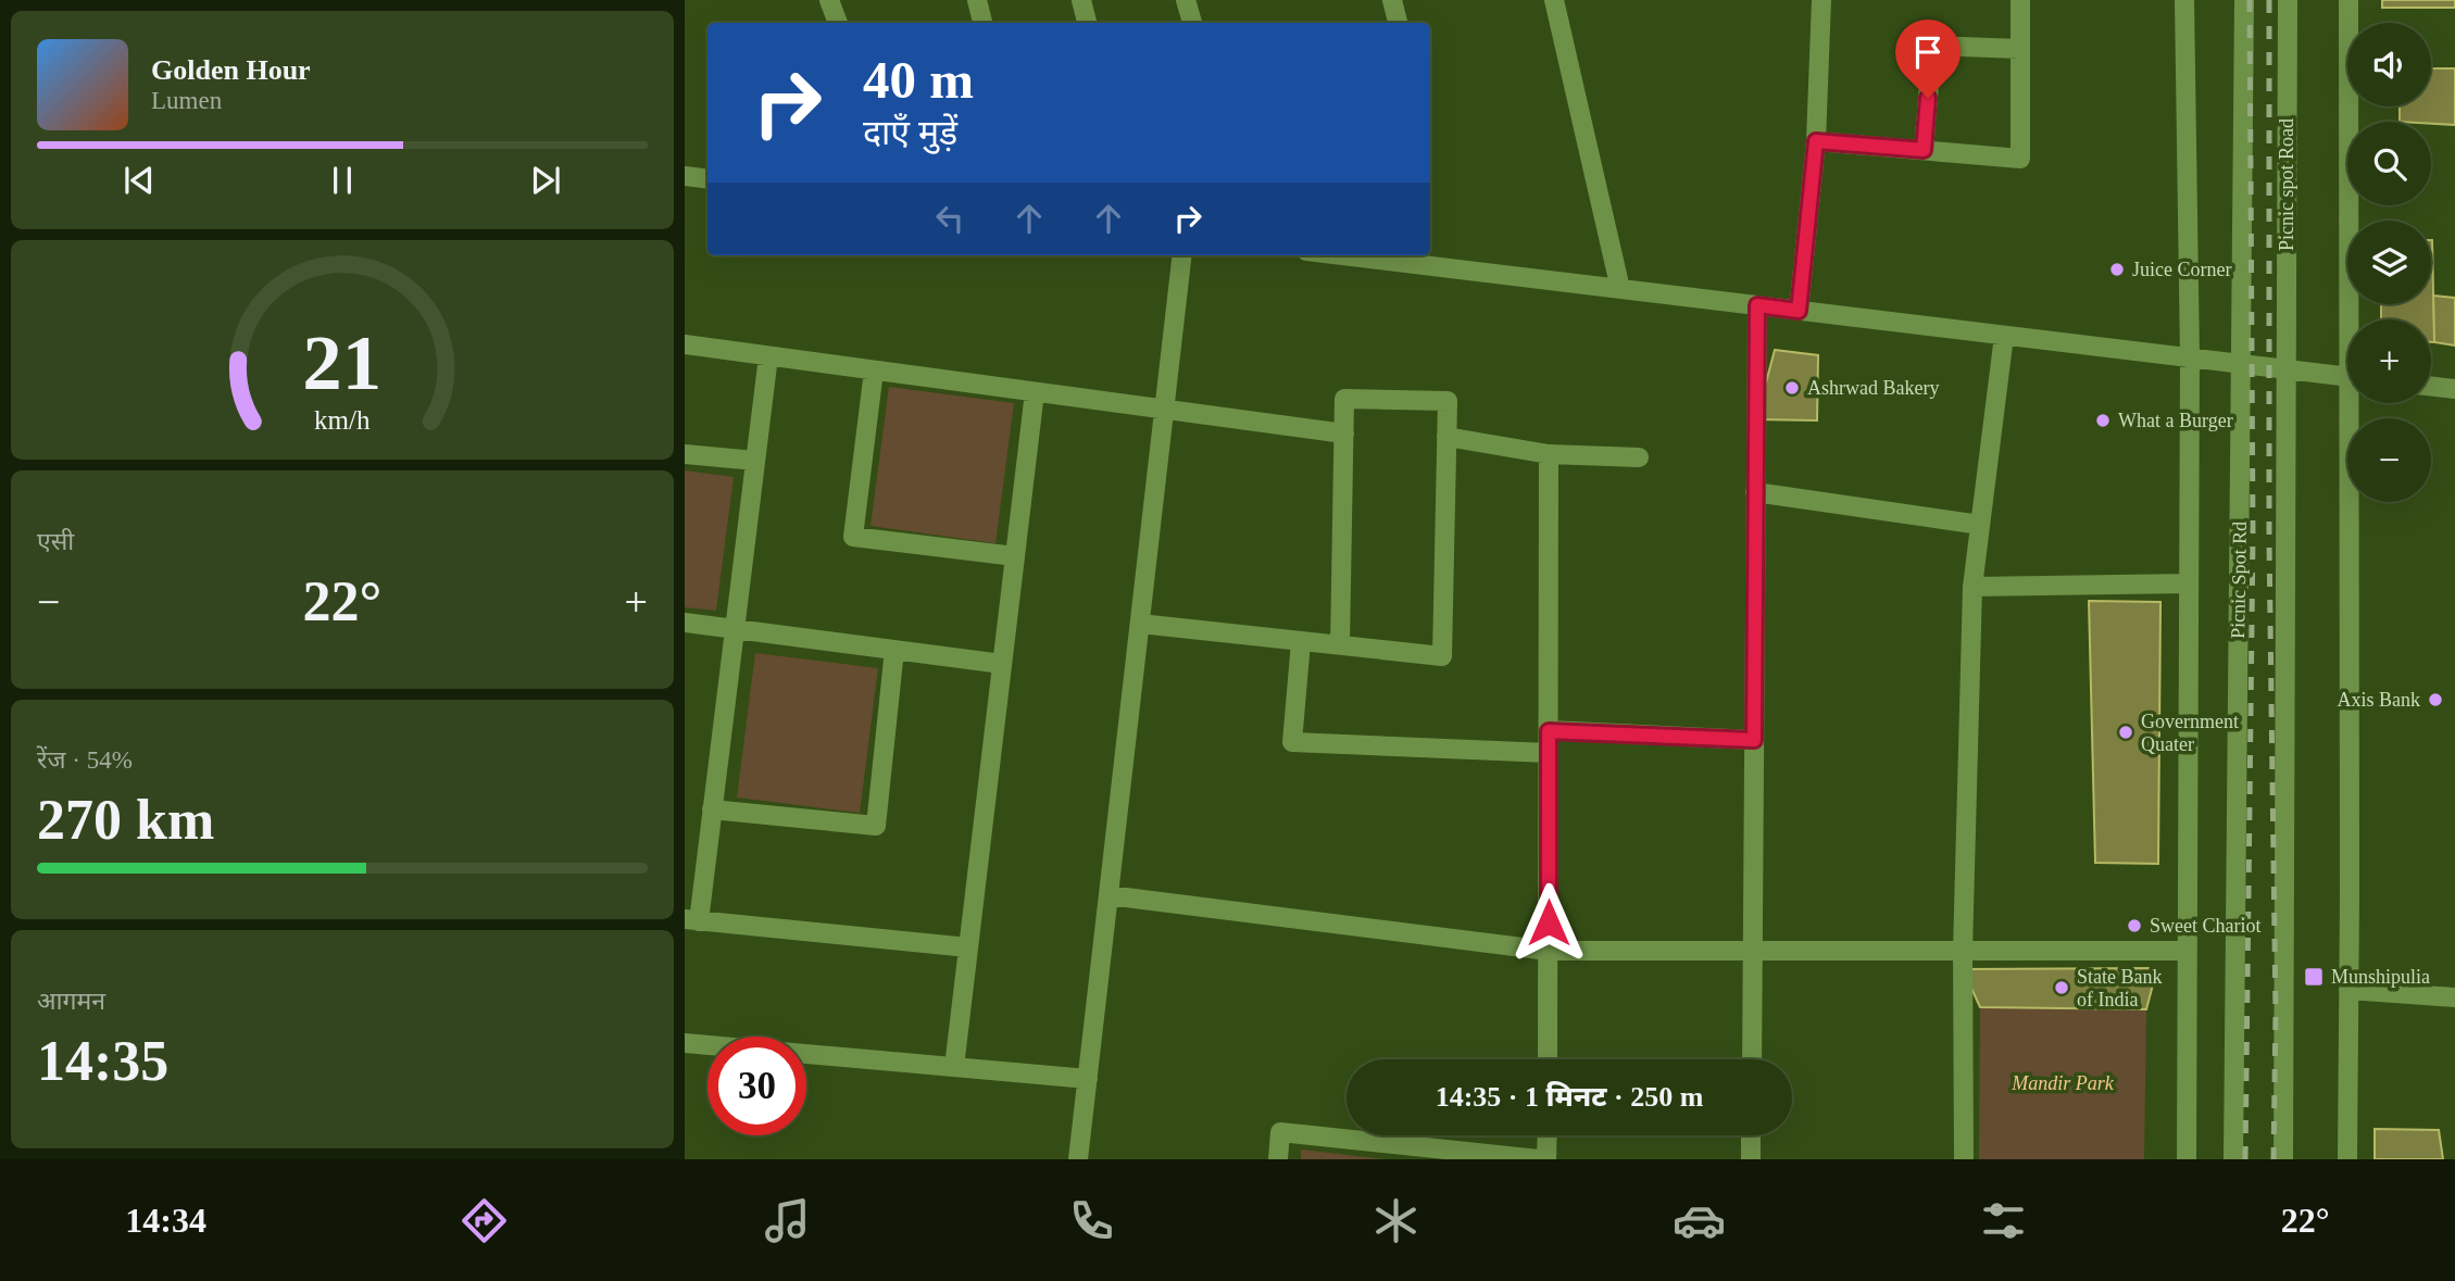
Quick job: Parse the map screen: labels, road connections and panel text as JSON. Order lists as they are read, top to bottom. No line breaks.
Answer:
{"streets":{"street":["Picnic spot Road","Picnic Spot Rd"]},"parks":["Mandir Park"],"places":{"other":["Juice Corner","Ashrwad Bakery","What a Burger","Axis Bank","Government Quater","Sweet Chariot","State Bank of India"],"transit":["Munshipulia"]},"page":{"map_buttons":["+","−"],"turn":["40 m","दाएँ मुड़ें"],"song":["Golden Hour","Lumen"],"tile":["एसी",["रेंज · 54%","270 km"],["आगमन","14:35"]],"heat":["−","22°","+"],"limit":"30","trip":"14:35 · 1 मिनट · 250 m","tabs":["14:34","22°"],"gauge":["21","km/h"]}}
